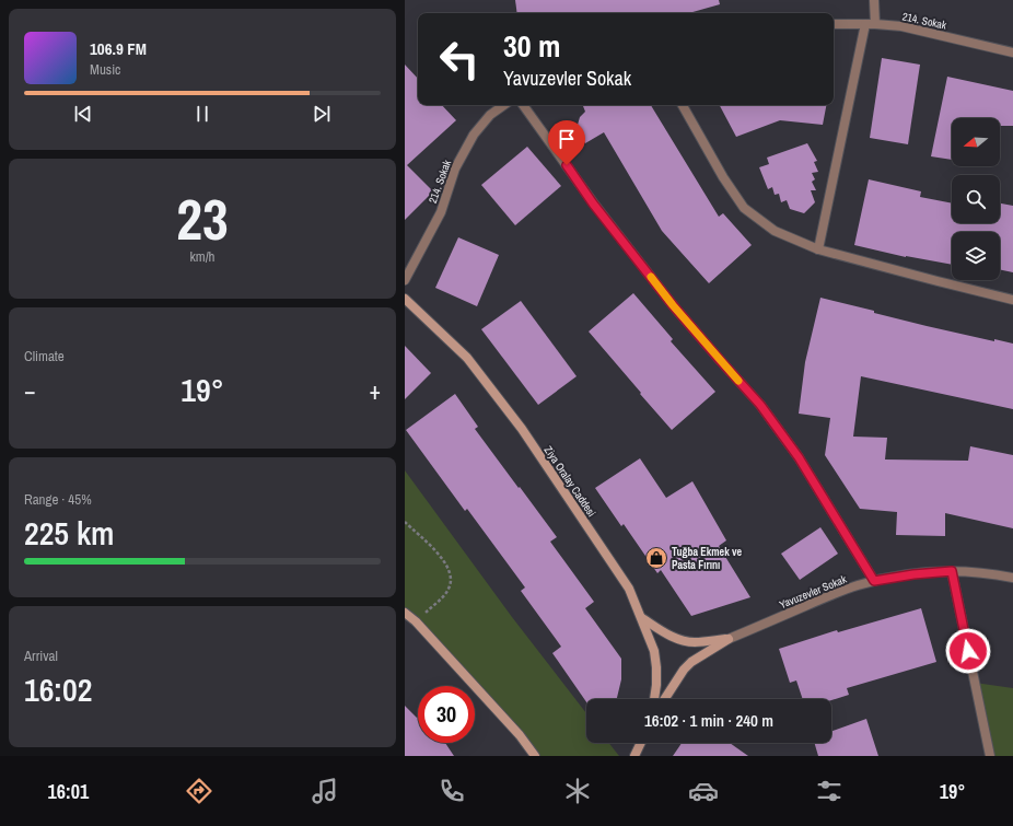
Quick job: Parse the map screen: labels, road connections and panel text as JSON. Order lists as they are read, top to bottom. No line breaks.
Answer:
{"streets":{"main road":["Ziya Oralay Caddesi"],"street":["214. Sokak","Yavuzevler Sokak"]},"places":{"shop":["Tuğba Ekmek ve Pasta Fırını"]},"north":"left","page":{"turn":["30 m","Yavuzevler Sokak"],"song":["106.9 FM","Music"],"tile":[["23","km/h"],"Climate",["Range · 45%","225 km"],["Arrival","16:02"]],"heat":["−","19°","+"],"limit":"30","trip":"16:02 · 1 min · 240 m","tabs":["16:01","19°"]}}
